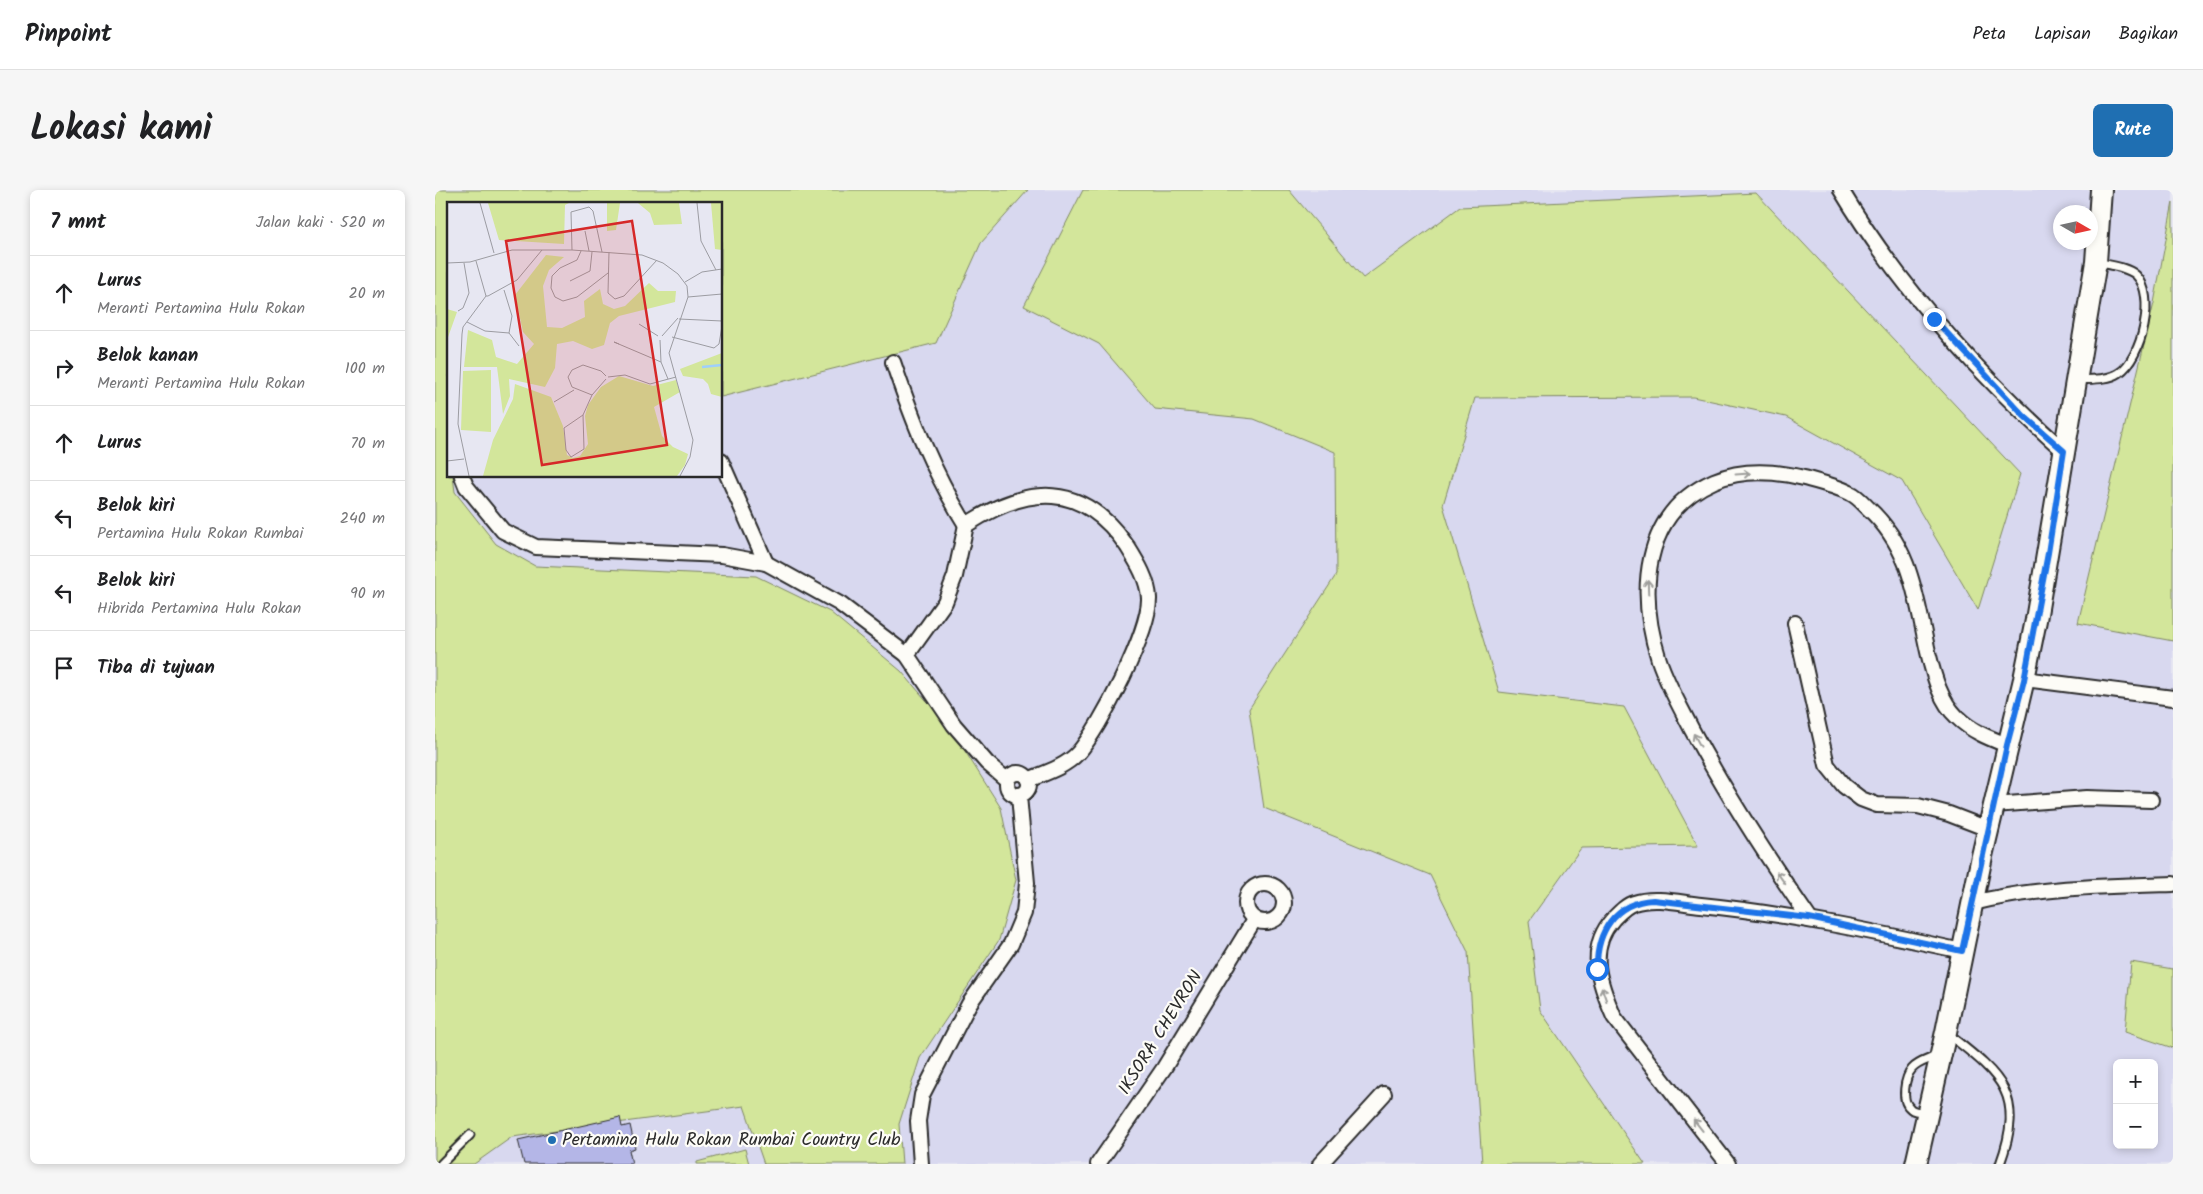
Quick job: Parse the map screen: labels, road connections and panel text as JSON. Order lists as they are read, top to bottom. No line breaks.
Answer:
{"streets":{"street":["IKSORA CHEVRON"]},"places":["Pertamina Hulu Rokan Rumbai Country Club"],"north":"right","page":{"header":"Pinpoint","nav":["Peta","Lapisan","Bagikan"],"title":"Lokasi kami","buttons":"Rute","heading":["7 mnt","Jalan kaki · 520 m"],"list":[["Lurus","Meranti Pertamina Hulu Rokan","20 m"],["Belok kanan","Meranti Pertamina Hulu Rokan","100 m"],["Lurus","70 m"],["Belok kiri","Pertamina Hulu Rokan Rumbai","240 m"],["Belok kiri","Hibrida Pertamina Hulu Rokan","90 m"],"Tiba di tujuan"],"map_buttons":["+","−"]}}
